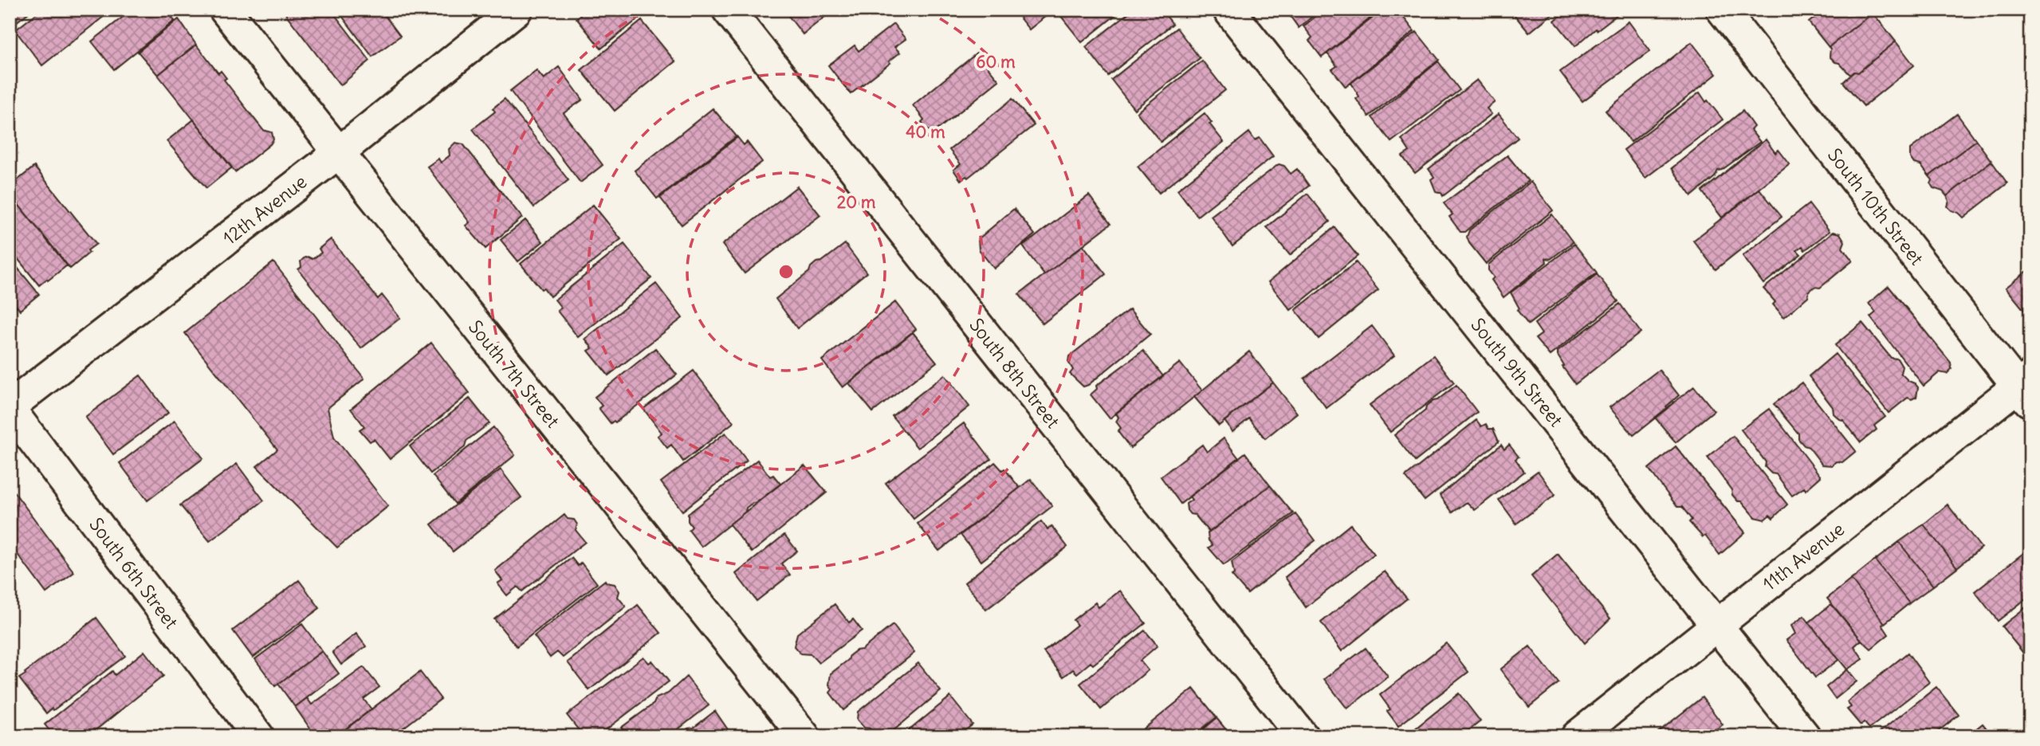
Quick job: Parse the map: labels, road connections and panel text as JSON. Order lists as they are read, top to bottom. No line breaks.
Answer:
{"streets":{"street":["South 10th Street","12th Avenue","South 9th Street","South 8th Street","South 7th Street","11th Avenue","South 6th Street"]},"crossings":[["South 10th Street","11th Avenue"],["12th Avenue","South 7th Street"],["12th Avenue","South 6th Street"],["South 9th Street","11th Avenue"]],"rings":["60 m","40 m","20 m"]}
